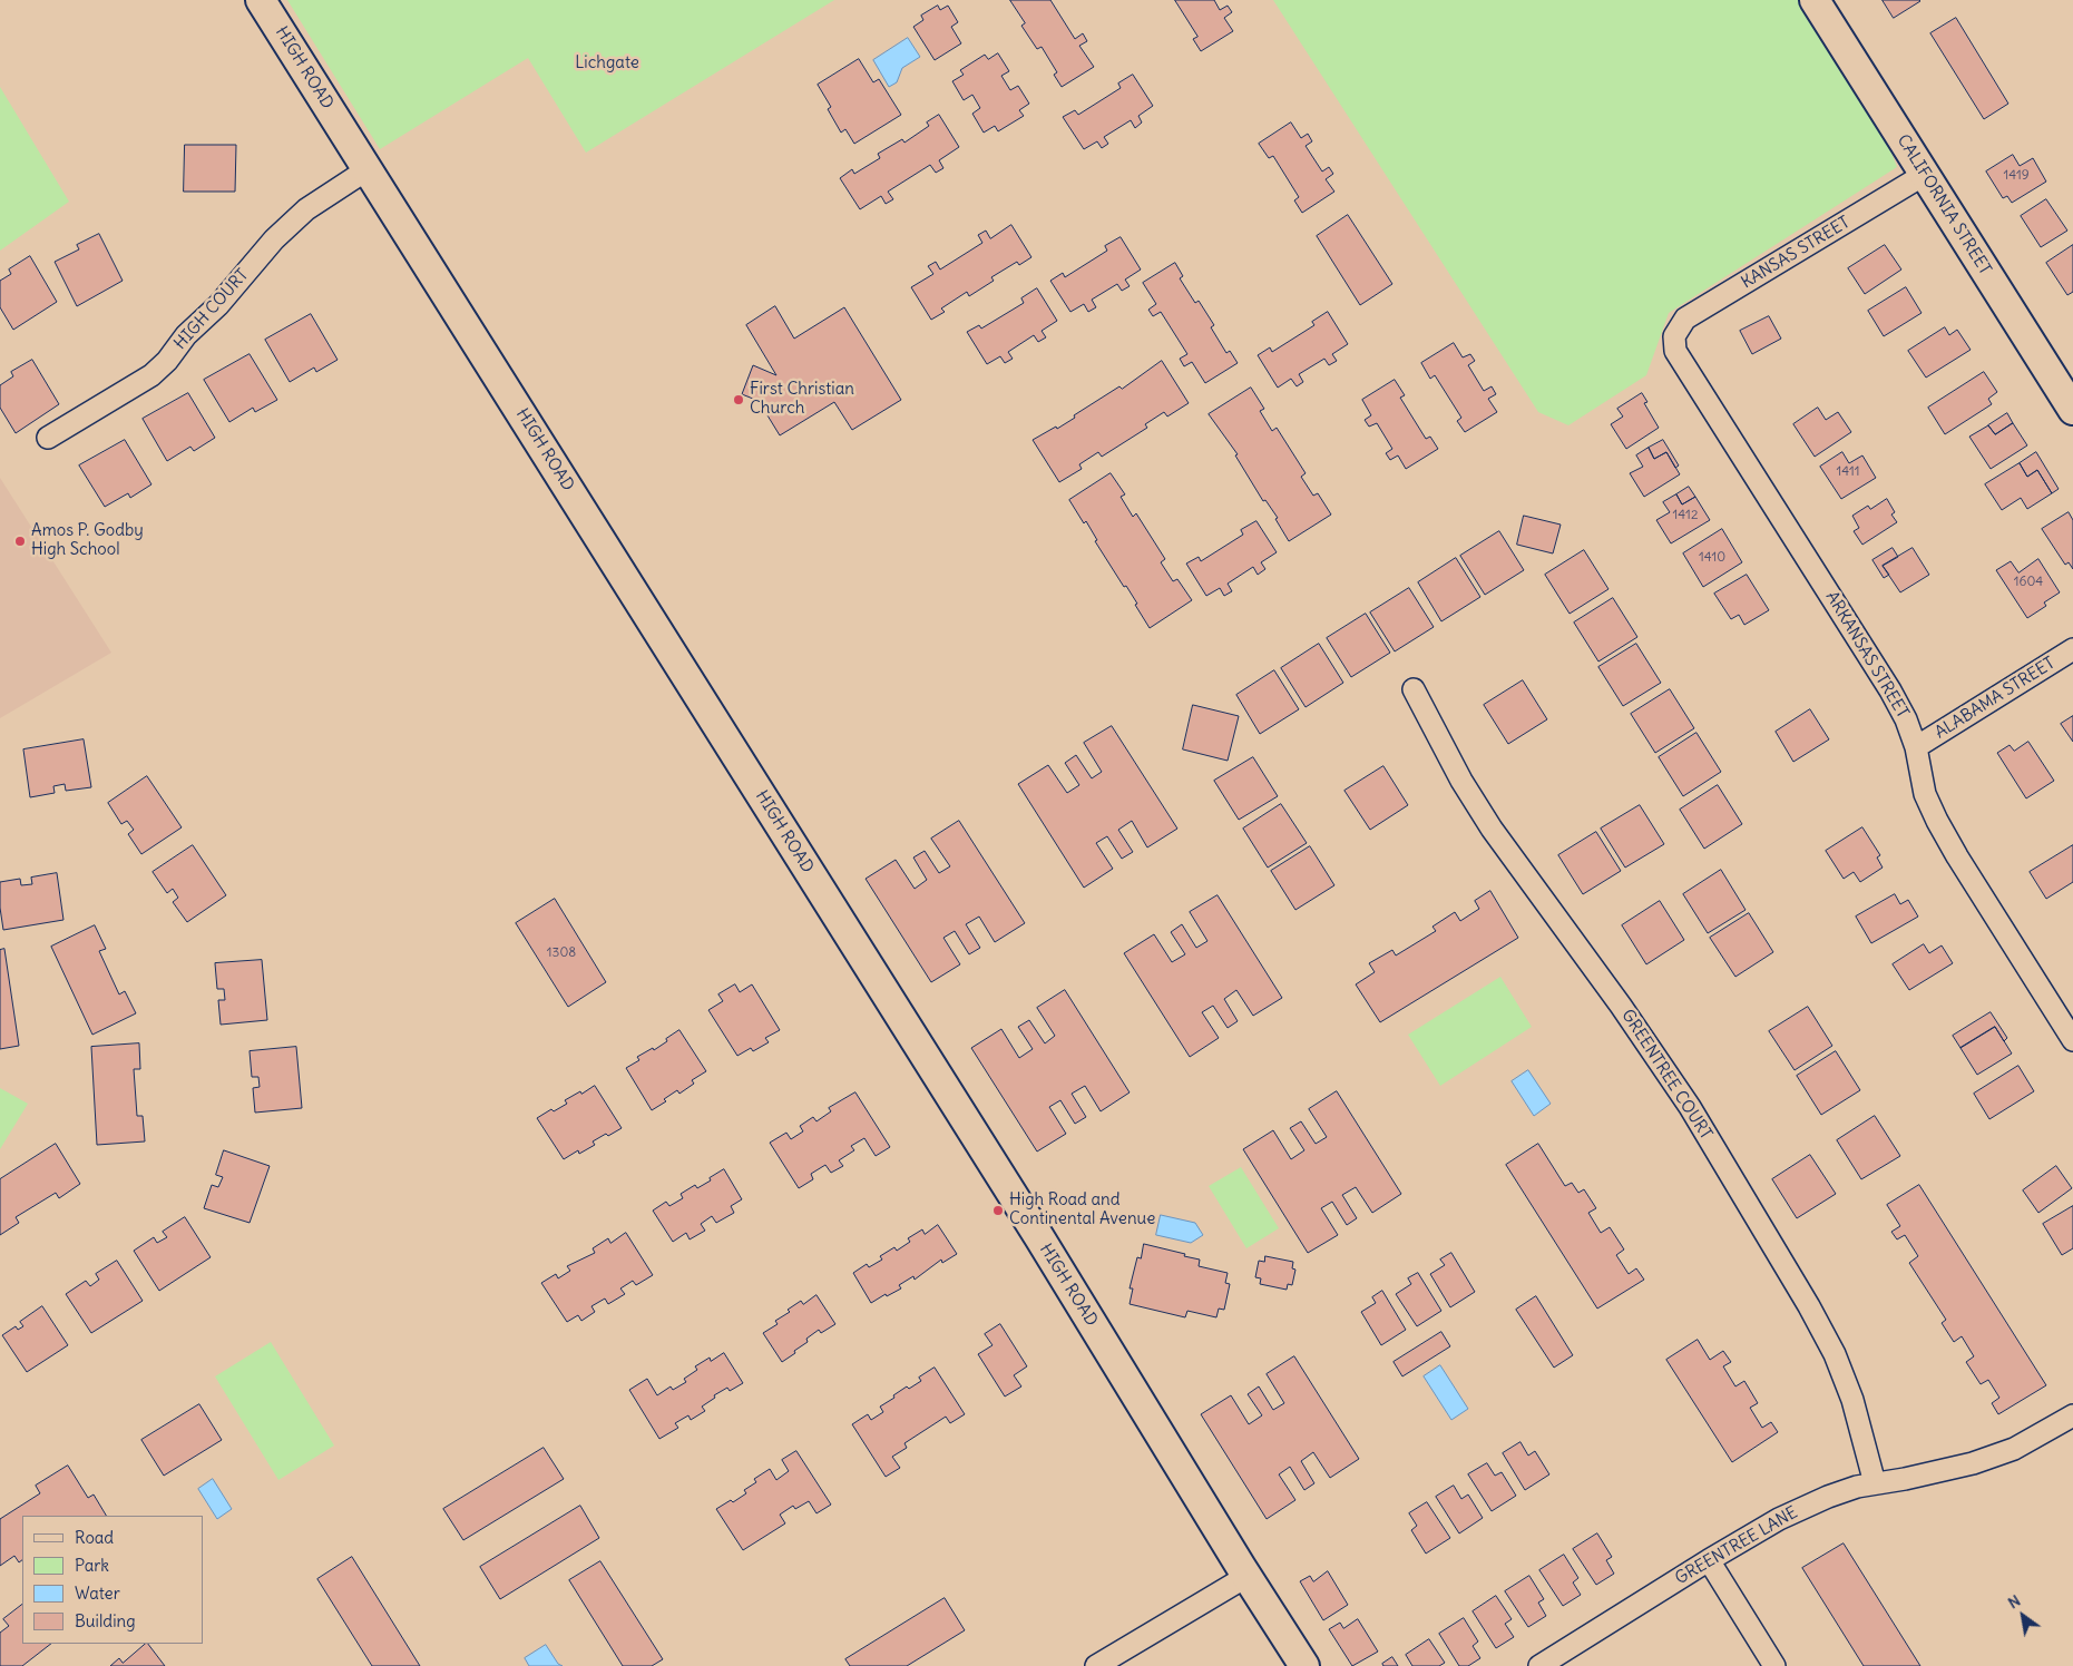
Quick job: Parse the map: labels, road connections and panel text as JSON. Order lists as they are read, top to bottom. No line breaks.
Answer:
{"streets":{"street":["HIGH ROAD","CALIFORNIA STREET","KANSAS STREET","HIGH COURT","ARKANSAS STREET","ALABAMA STREET","GREENTREE COURT","GREENTREE LANE"]},"crossings":[["HIGH ROAD","HIGH COURT"],["CALIFORNIA STREET","KANSAS STREET"],["KANSAS STREET","ARKANSAS STREET"],["ARKANSAS STREET","ALABAMA STREET"],["GREENTREE COURT","GREENTREE LANE"]],"parks":["Lichgate"],"places":["First Christian Church","Amos P. Godby High School","High Road and Continental Avenue"],"house_numbers":["1419","1411","1412","1410","1604","1308"],"legend":["Road","Park","Water","Building"],"north":"top left"}
